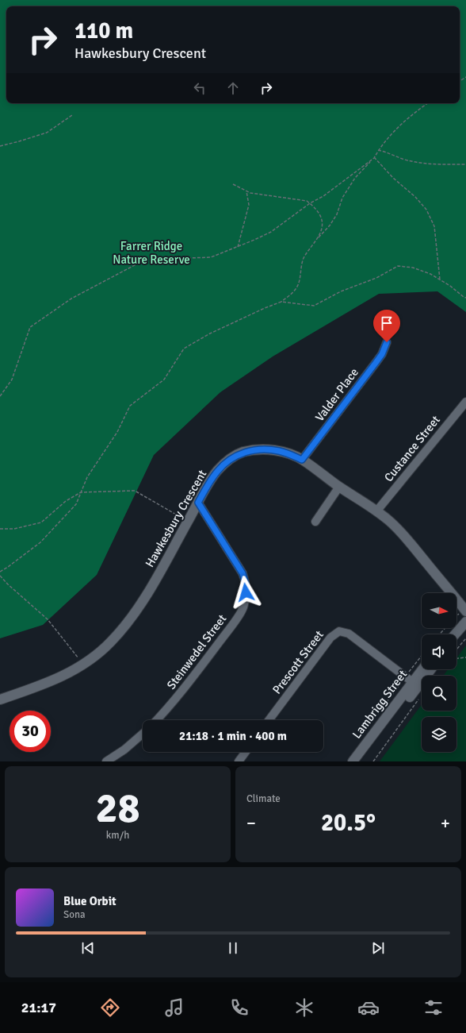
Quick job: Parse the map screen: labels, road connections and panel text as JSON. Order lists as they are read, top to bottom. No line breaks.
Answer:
{"streets":{"street":["Valder Place","Custance Street","Hawkesbury Crescent","Steinwedel Street","Prescott Street","Lambrigg Street"]},"crossings":[["Valder Place","Hawkesbury Crescent"],["Custance Street","Hawkesbury Crescent"],["Hawkesbury Crescent","Steinwedel Street"],["Prescott Street","Lambrigg Street"]],"parks":["Farrer Ridge Nature Reserve"],"north":"right","page":{"turn":["110 m","Hawkesbury Crescent"],"limit":"30","trip":"21:18 · 1 min · 400 m","tile":[["28","km/h"],"Climate"],"heat":["−","20.5°","+"],"song":["Blue Orbit","Sona"],"tabs":"21:17"}}
